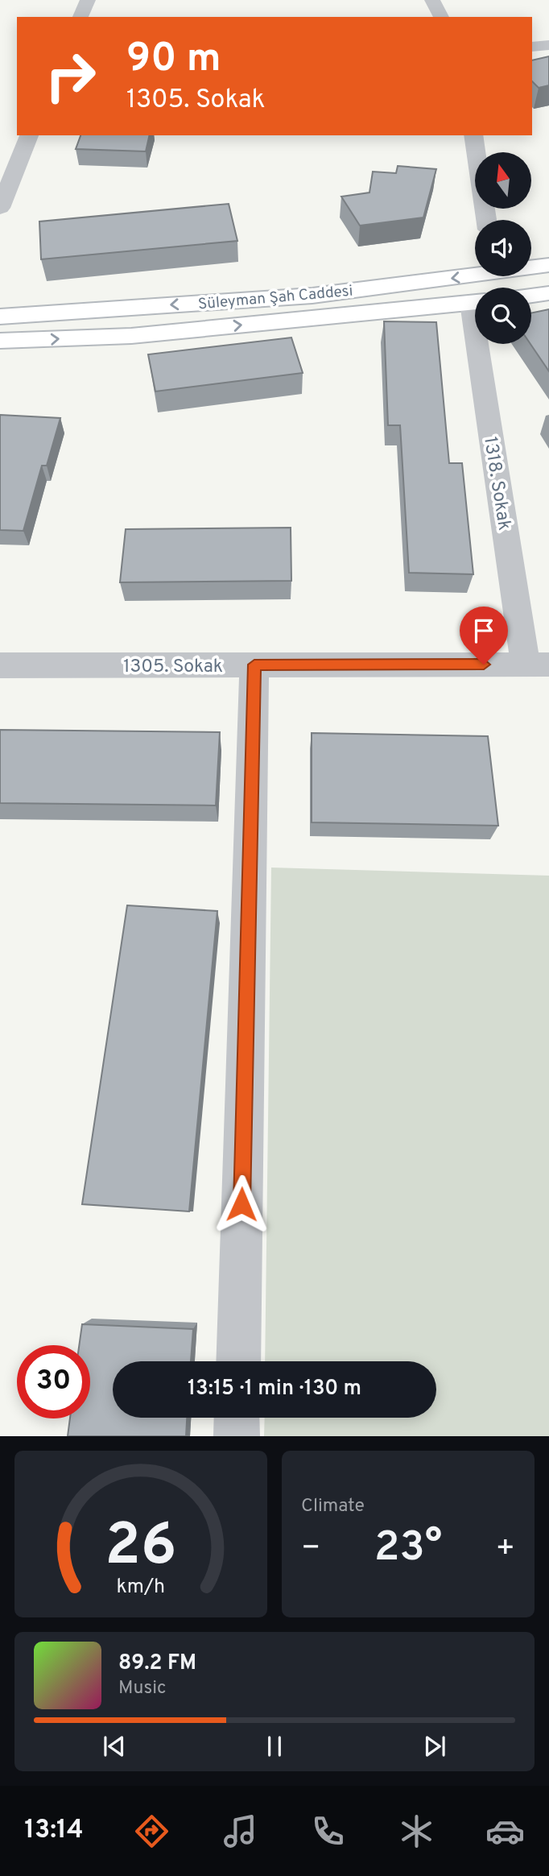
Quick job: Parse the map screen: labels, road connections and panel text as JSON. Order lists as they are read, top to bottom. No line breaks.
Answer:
{"streets":{"main road":["Süleyman Şah Caddesi"],"street":["1318. Sokak","1305. Sokak"]},"crossings":[["1318. Sokak","1305. Sokak"]],"north":"top","page":{"turn":["90 m","1305. Sokak"],"limit":"30","trip":"13:15 · 1 min · 130 m","tile":"Climate","heat":["−","23°","+"],"song":["89.2 FM","Music"],"tabs":"13:14","gauge":["26","km/h"]}}
